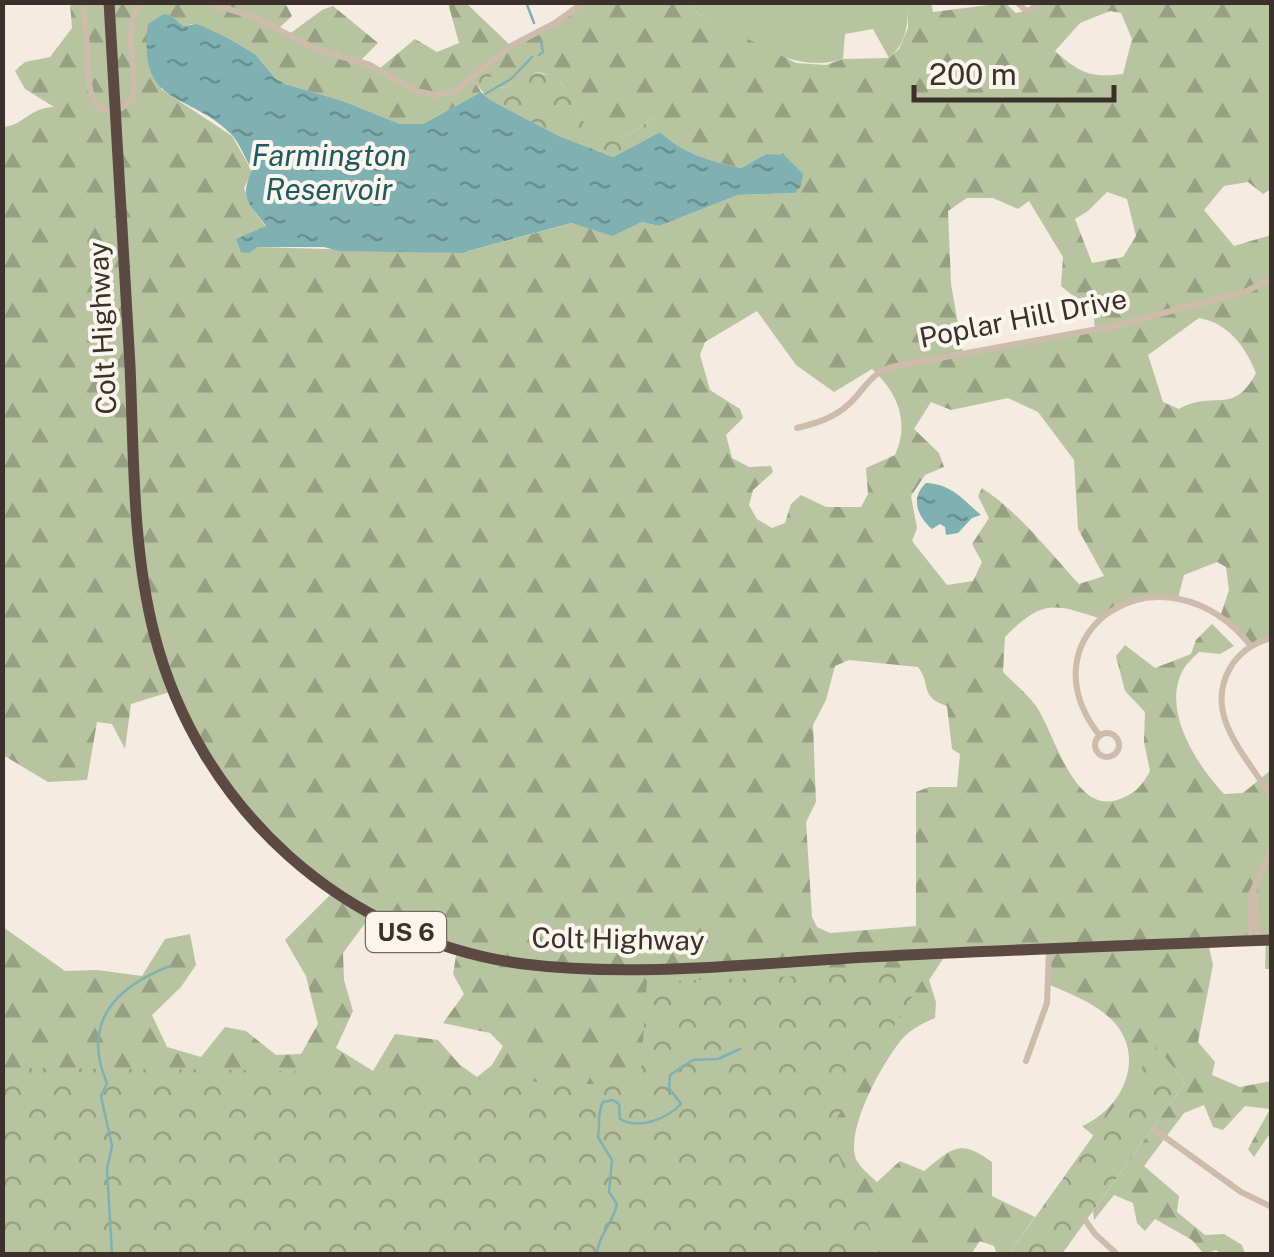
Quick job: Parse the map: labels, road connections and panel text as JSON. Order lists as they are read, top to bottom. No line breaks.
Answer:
{"streets":{"highway":["Colt Highway","US 6"],"street":["Poplar Hill Drive"]},"water":["Farmington Reservoir"],"scale_bar":"200 m"}
